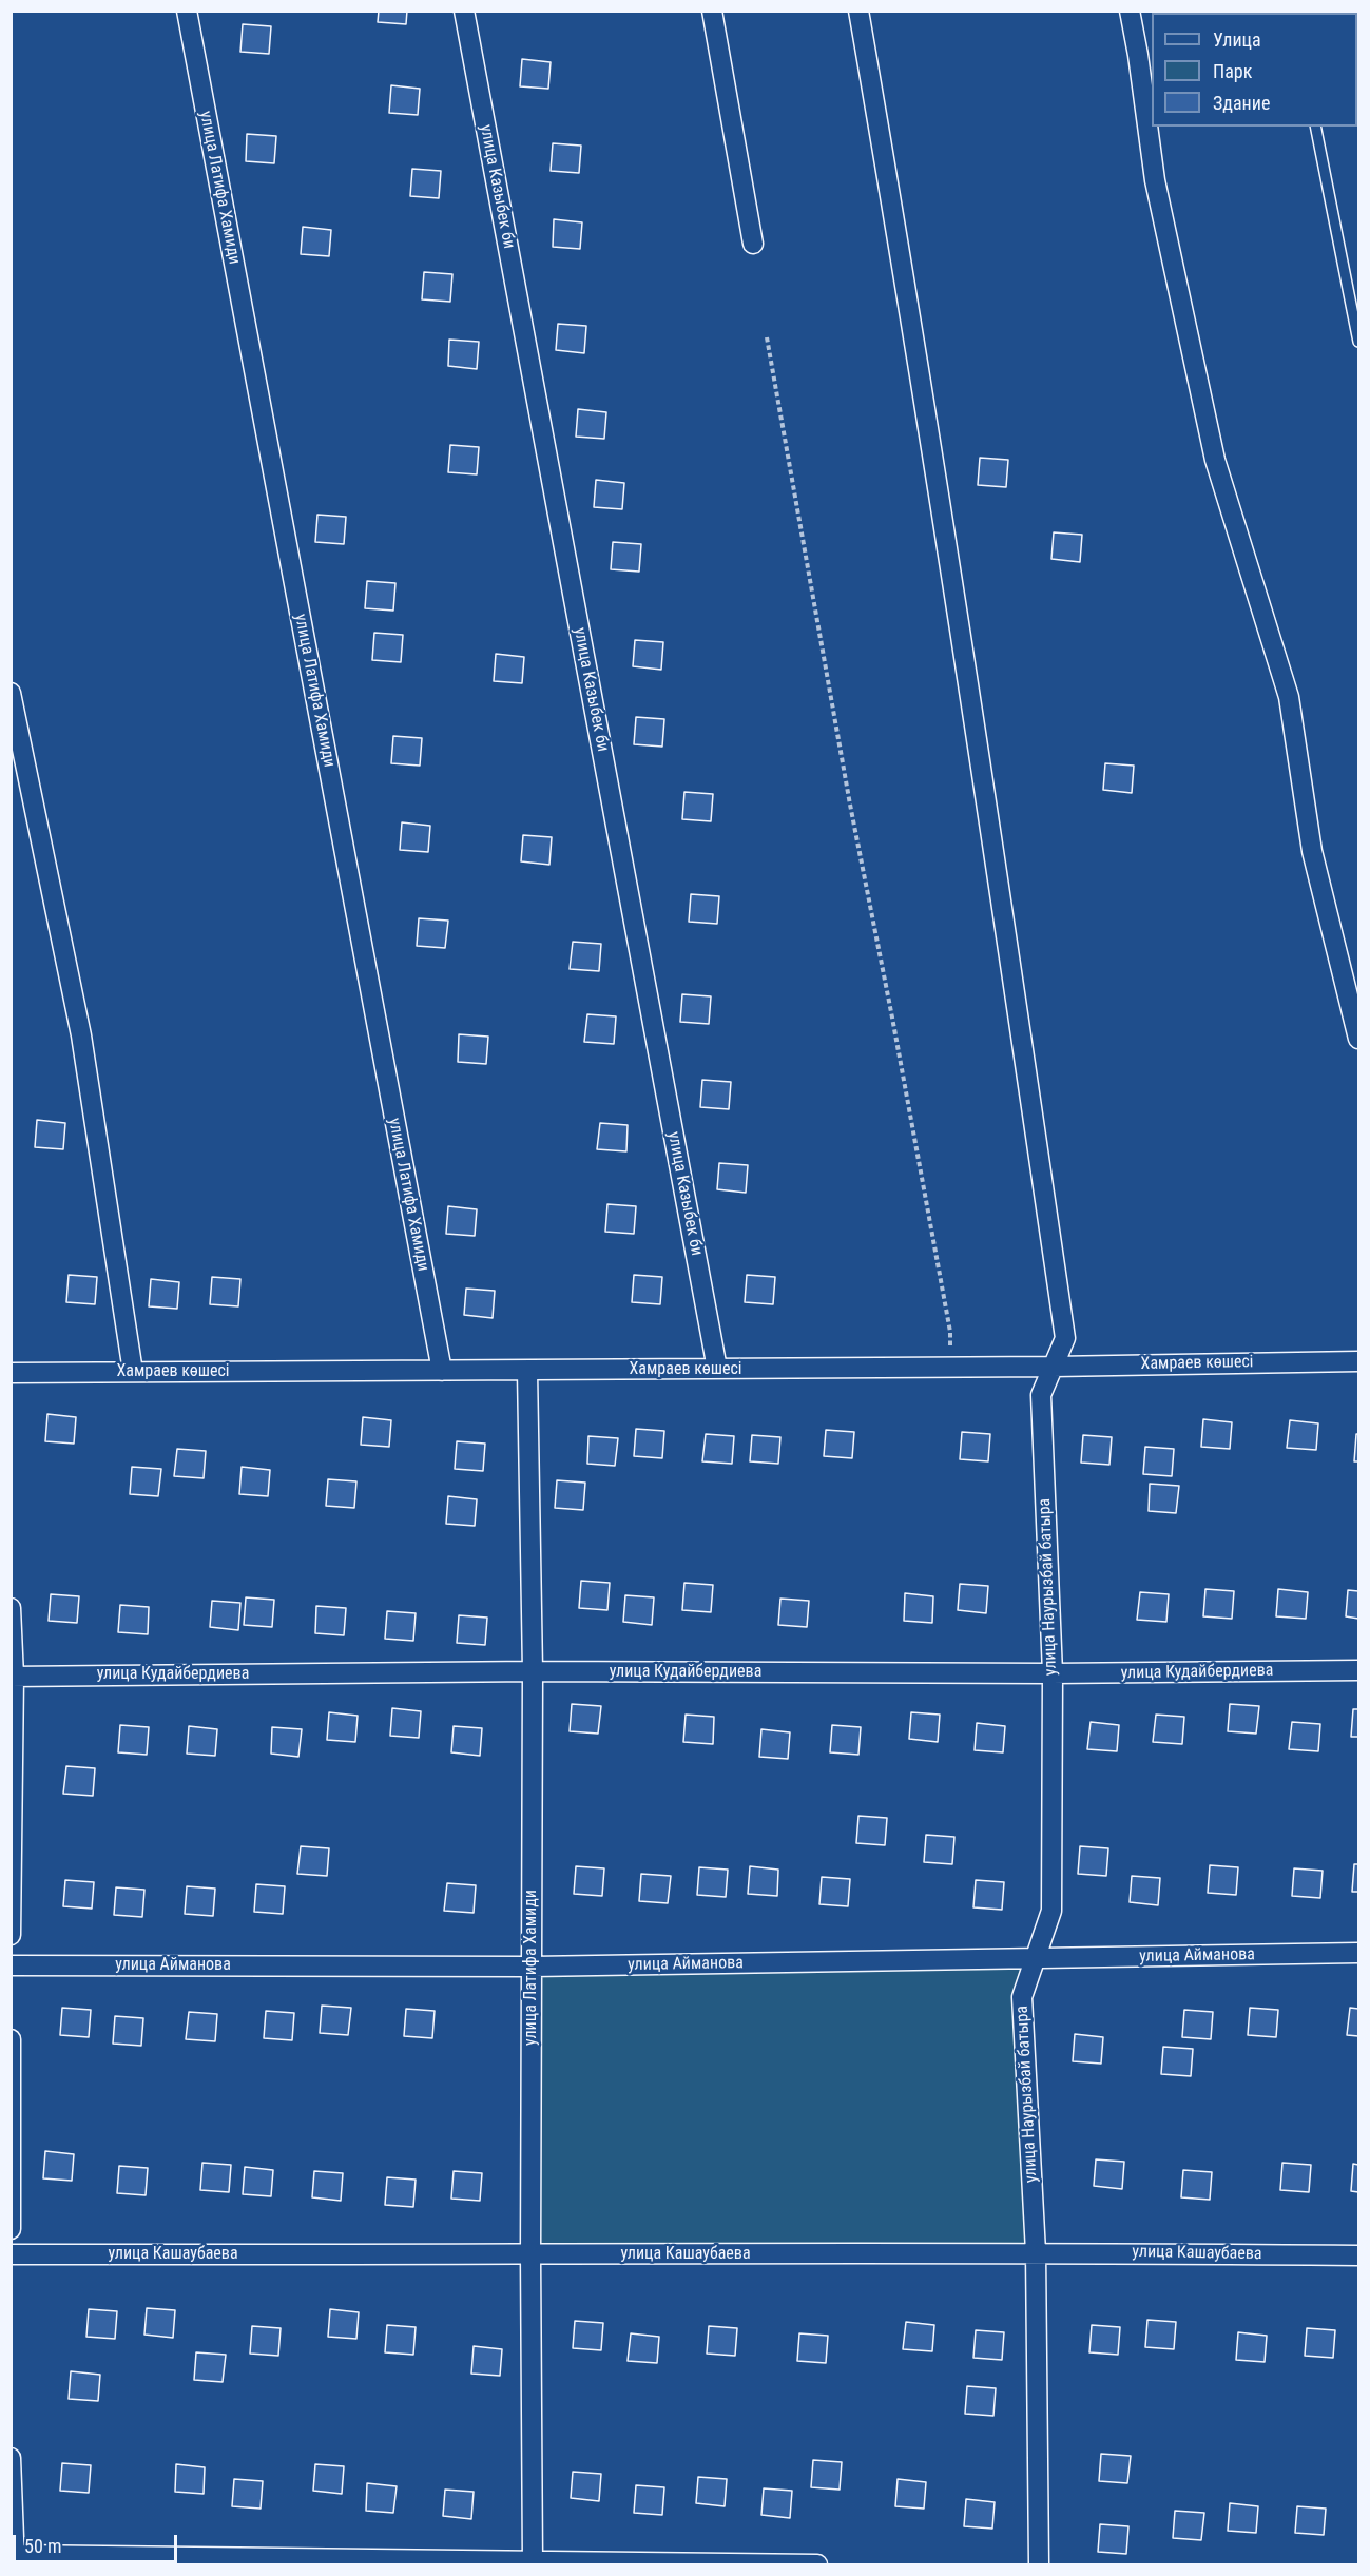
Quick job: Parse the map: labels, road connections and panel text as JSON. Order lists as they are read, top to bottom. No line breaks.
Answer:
{"streets":{"street":["улица Казыбек би","улица Латифа Хамиди","Хамраев көшесі","улица Наурызбай батыра","улица Кудайбердиева","улица Айманова","улица Кашаубаева"]},"crossings":[["улица Казыбек би","Хамраев көшесі"],["улица Латифа Хамиди","Хамраев көшесі"],["улица Латифа Хамиди","улица Кудайбердиева"],["улица Латифа Хамиди","улица Айманова"],["улица Латифа Хамиди","улица Кашаубаева"],["Хамраев көшесі","улица Наурызбай батыра"],["улица Наурызбай батыра","улица Кудайбердиева"],["улица Наурызбай батыра","улица Айманова"],["улица Наурызбай батыра","улица Кашаубаева"]],"legend":["Улица","Парк","Здание"],"scale_bar":"50 m"}
